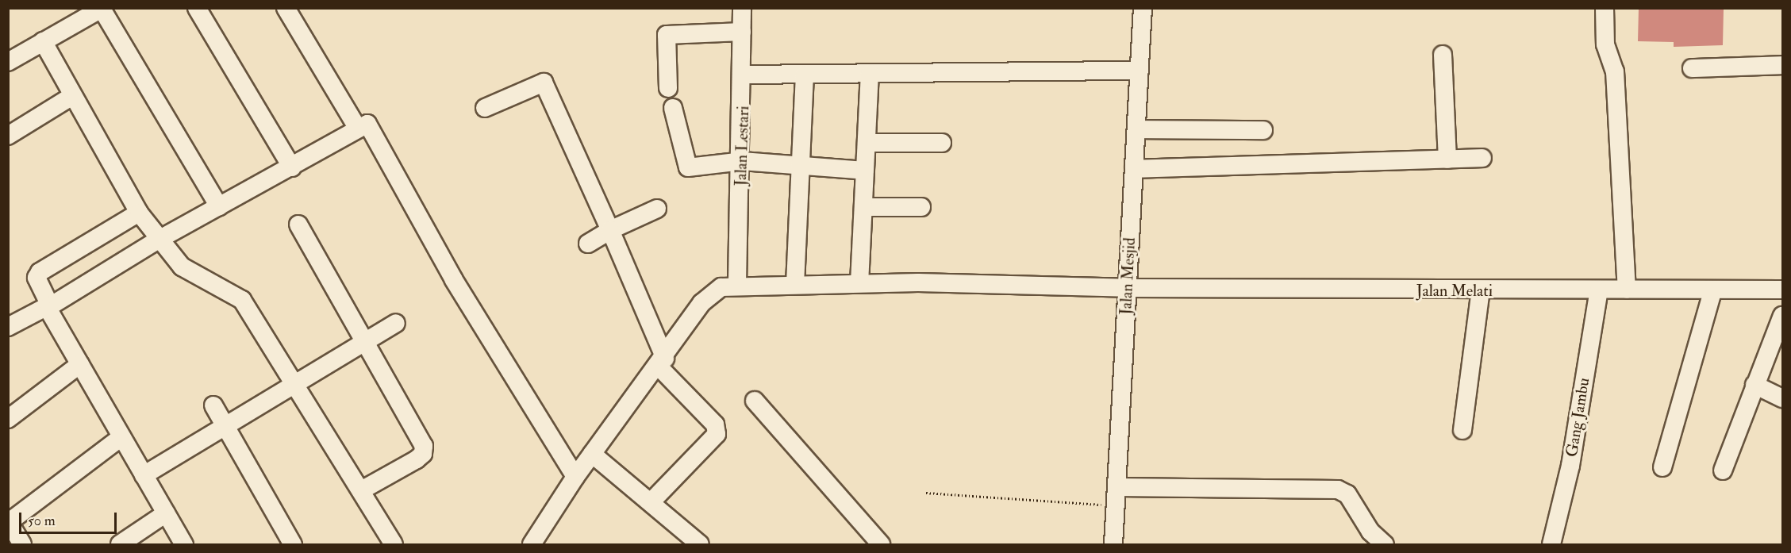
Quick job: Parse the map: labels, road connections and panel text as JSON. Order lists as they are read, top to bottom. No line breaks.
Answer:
{"streets":{"street":["Jalan Lestari","Jalan Mesjid","Jalan Melati","Gang Jambu"]},"crossings":[["Jalan Lestari","Jalan Melati"],["Jalan Mesjid","Jalan Melati"],["Jalan Melati","Gang Jambu"]],"scale_bar":"50 m"}
